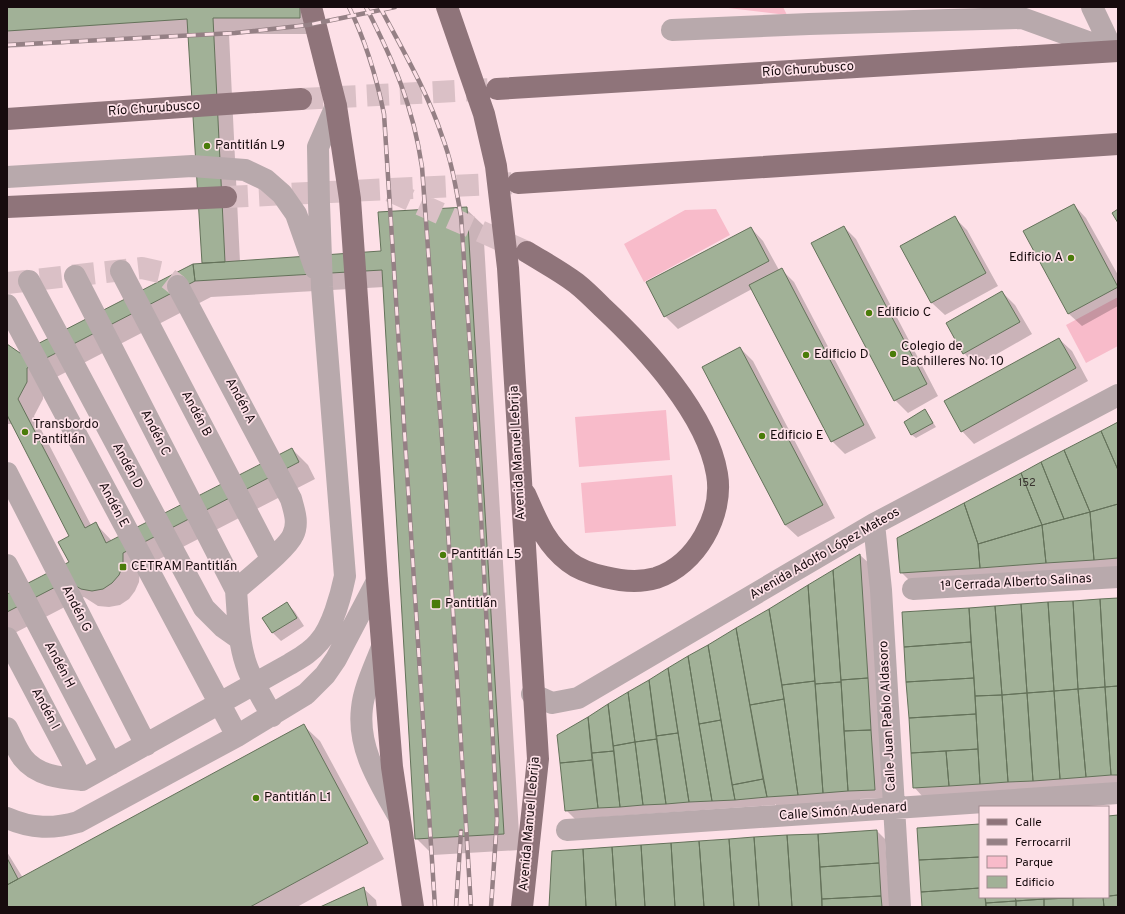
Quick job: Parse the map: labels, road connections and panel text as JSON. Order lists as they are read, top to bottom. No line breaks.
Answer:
{"streets":{"main road":["Río Churubusco","Avenida Manuel Lebrija"],"street":["Andén A","Andén B","Andén C","Andén D","Andén E","Avenida Adolfo López Mateos","1ª Cerrada Alberto Salinas","Andén G","Andén H","Andén I","Calle Juan Pablo Aldasoro","Calle Simón Audenard"]},"crossings":[["Andén A","Andén B"],["Avenida Manuel Lebrija","Avenida Adolfo López Mateos"],["Avenida Adolfo López Mateos","Calle Juan Pablo Aldasoro"],["Calle Juan Pablo Aldasoro","Calle Simón Audenard"]],"places":{"other":["Pantitlán L9","Edificio A","Edificio C","Colegio de Bachilleres No. 10","Edificio D","Transbordo Pantitlán","Edificio E","Pantitlán L5","Pantitlán L1"],"transit":["CETRAM Pantitlán","Pantitlán"]},"house_numbers":["152"],"legend":["Calle","Ferrocarril","Parque","Edificio"]}
